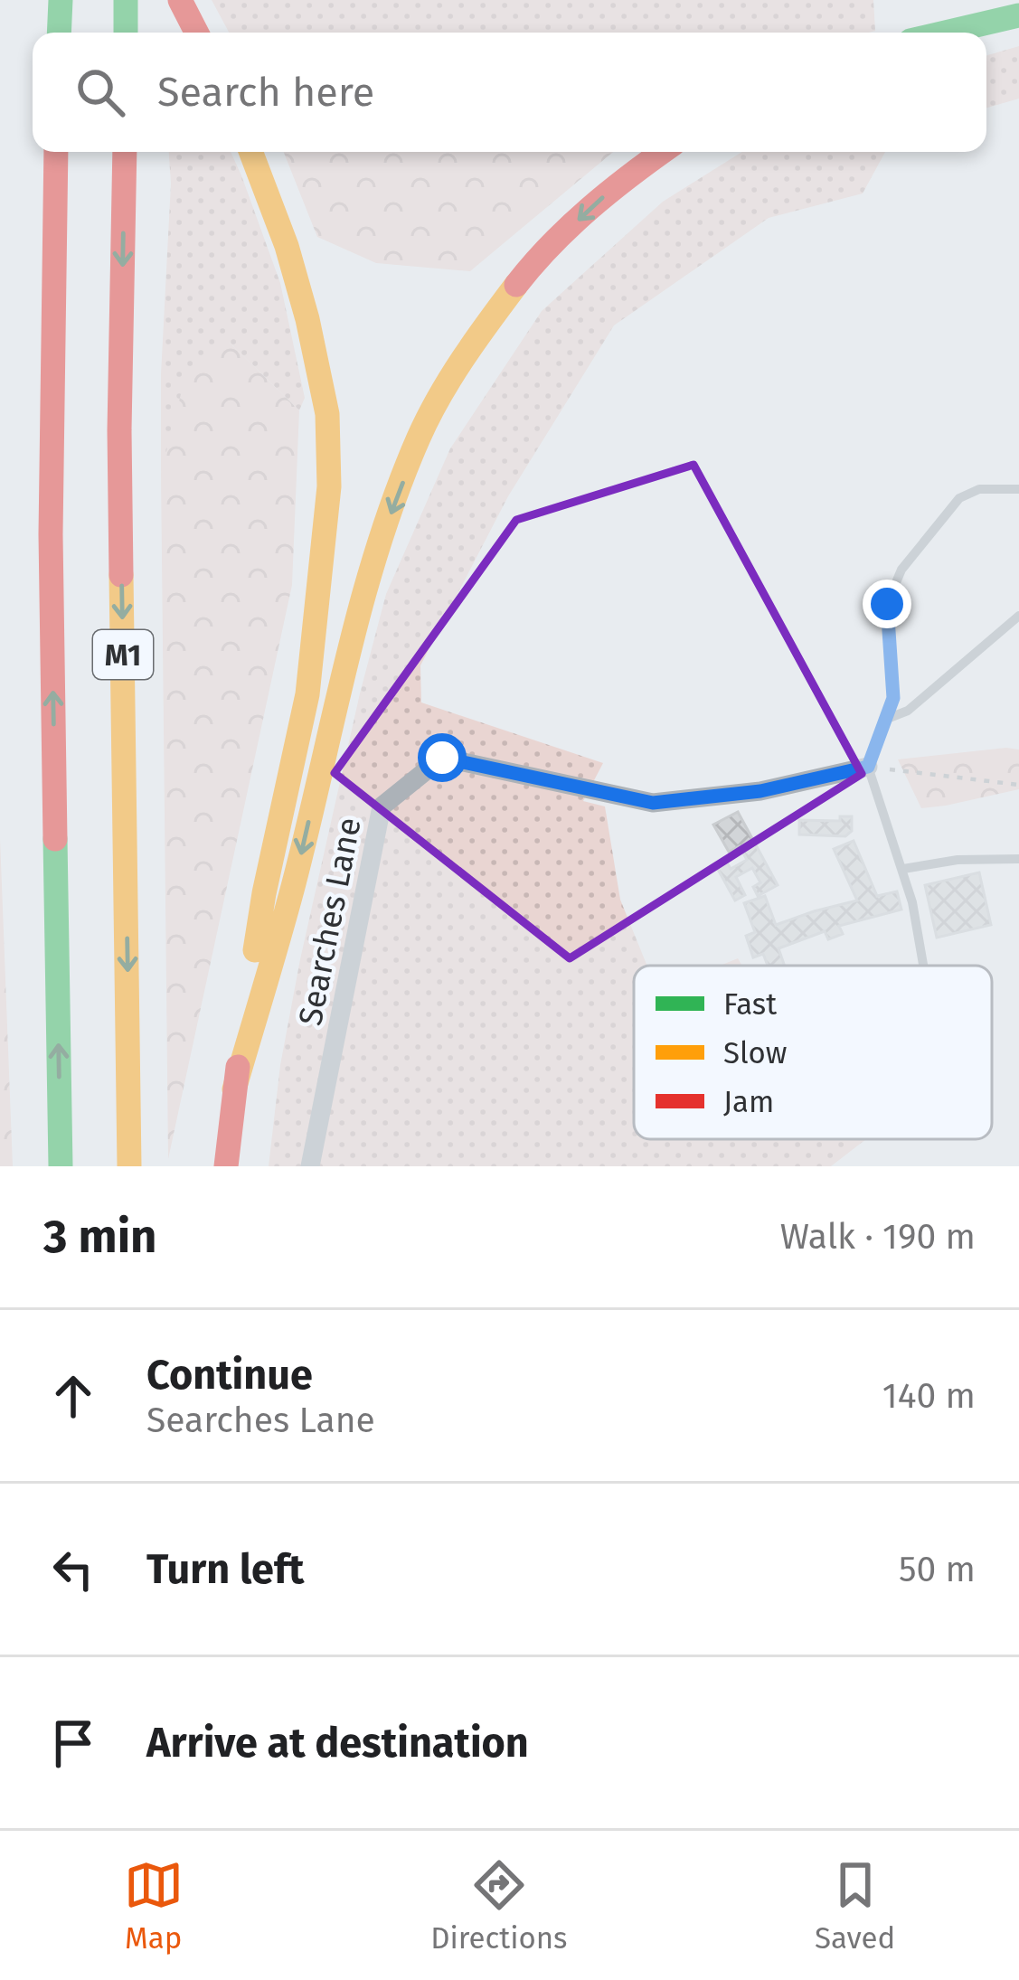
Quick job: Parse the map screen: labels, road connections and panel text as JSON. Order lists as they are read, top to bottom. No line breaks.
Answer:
{"streets":{"highway":["M1"],"street":["Searches Lane"]},"legend":["Fast","Slow","Jam"],"page":{"search":"Search here","heading":["3 min","Walk · 190 m"],"list":[["Continue","Searches Lane","140 m"],["Turn left","50 m"],"Arrive at destination"],"nav":["Map","Directions","Saved"]}}
